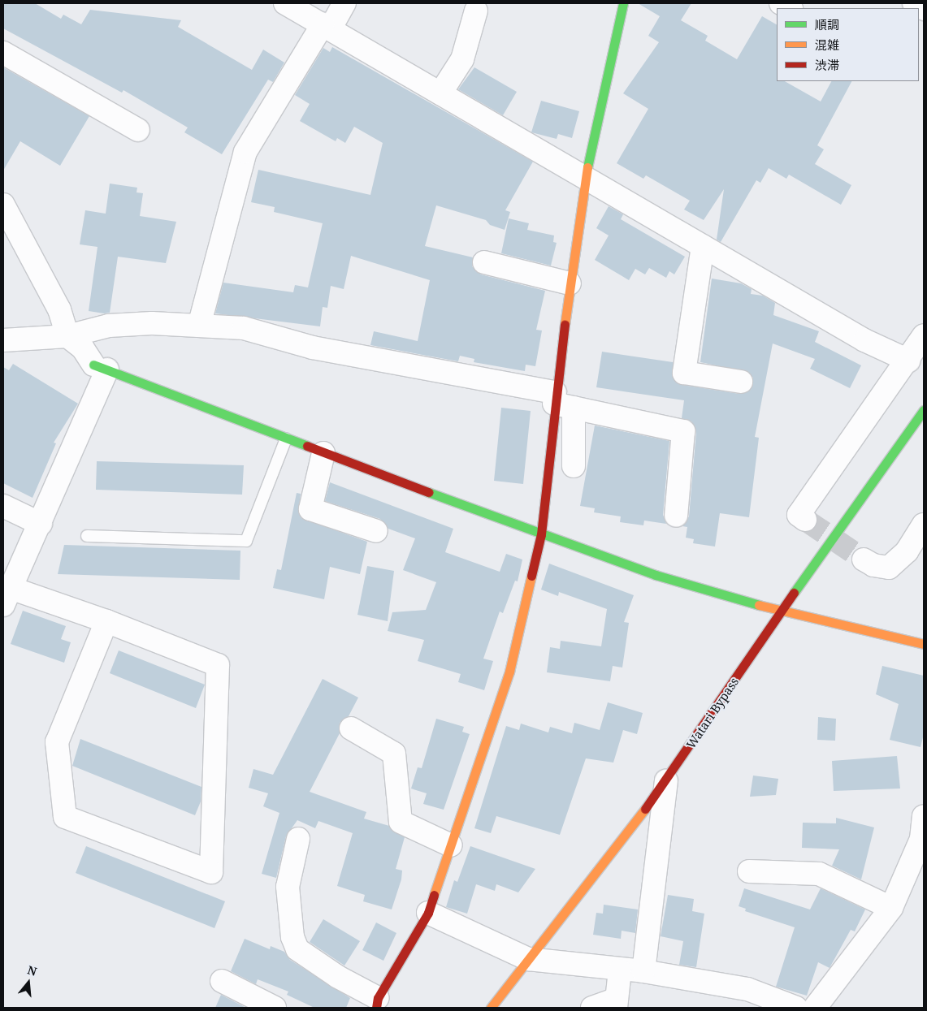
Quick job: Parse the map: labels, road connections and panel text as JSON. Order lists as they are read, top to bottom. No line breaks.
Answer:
{"streets":{"main road":["Watari Bypass"]},"legend":["順調","混雑","渋滞"],"north":"top"}
